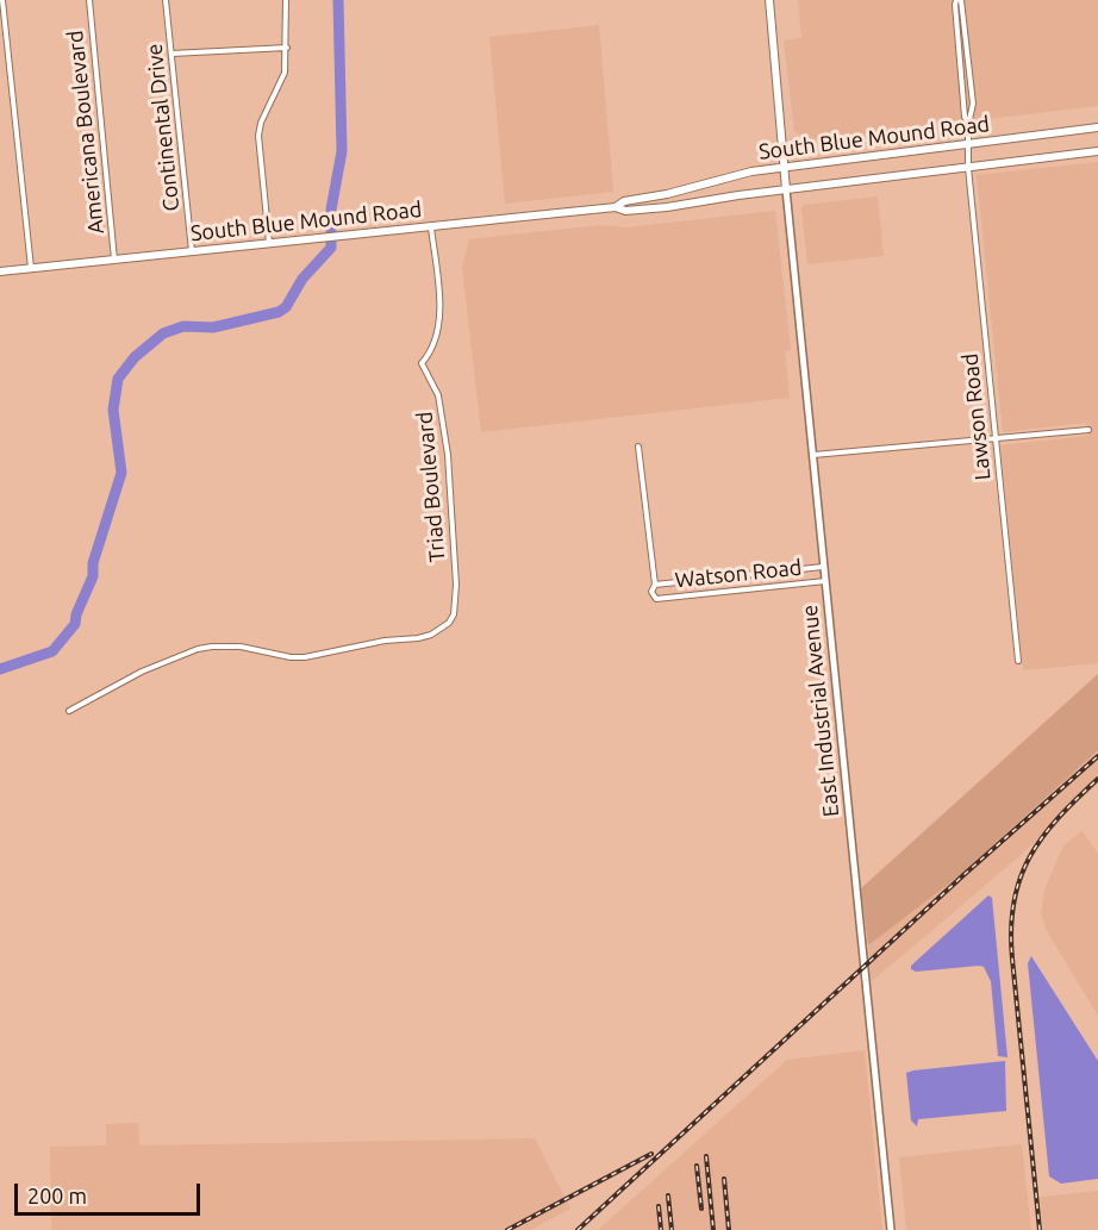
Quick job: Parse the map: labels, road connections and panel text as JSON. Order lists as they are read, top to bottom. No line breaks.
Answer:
{"streets":{"main road":["South Blue Mound Road"],"street":["Continental Drive","Americana Boulevard","Lawson Road","Triad Boulevard","Watson Road","East Industrial Avenue"]},"crossings":[["Continental Drive","South Blue Mound Road"],["Americana Boulevard","South Blue Mound Road"],["South Blue Mound Road","Lawson Road"],["South Blue Mound Road","Triad Boulevard"],["South Blue Mound Road","East Industrial Avenue"],["Watson Road","East Industrial Avenue"]],"scale_bar":"200 m"}
